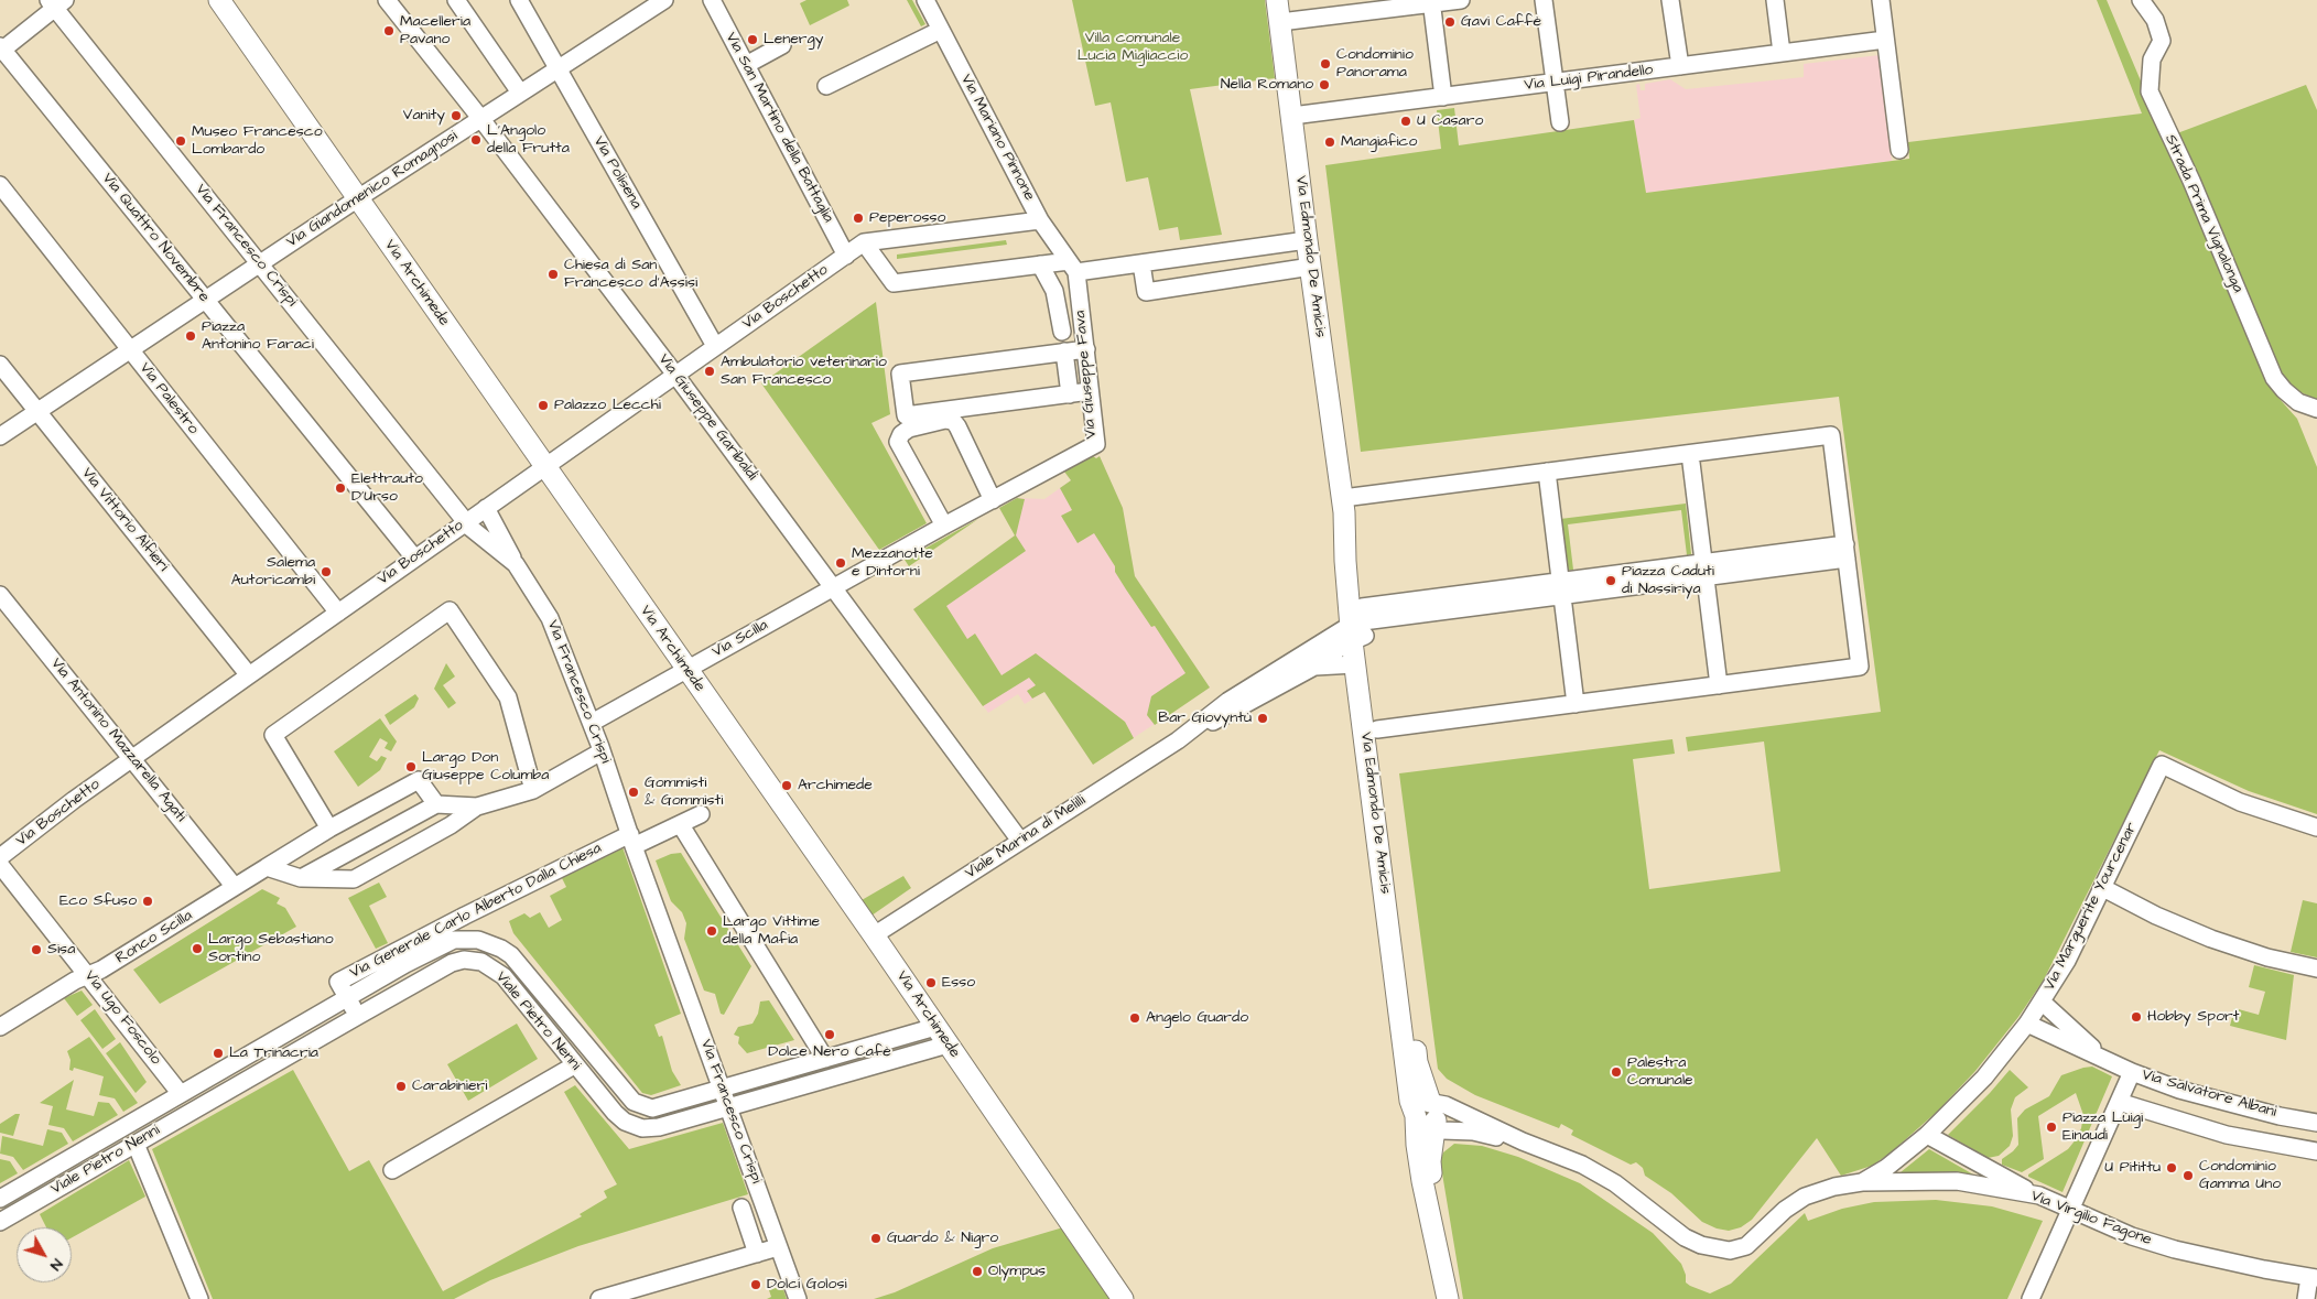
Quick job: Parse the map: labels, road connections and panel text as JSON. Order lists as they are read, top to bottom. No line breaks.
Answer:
{"streets":{"main road":["Via Edmondo De Amicis","Via Archimede"],"street":["Via Luigi Pirandello","Via San Martino della Battaglia","Via Mariano Pinnone","Via Polisena","Via Giandomenico Romagnosi","Strada Prima Vignalonga","Via Quattro Novembre","Via Francesco Crispi","Via Boschetto","Via Giuseppe Fava","Via Palestro","Via Giuseppe Garibaldi","Via Vittorio Alfieri","Via Scilla","Via Antonino Mazzarella Agati","Viale Marina di Melilli","Via Marguerite Yourcenar","Via Generale Carlo Alberto Dalla Chiesa","Ronco Scilla","Via Ugo Foscolo","Viale Pietro Nenni","Via Salvatore Albani","Via Virgilio Fagone"]},"crossings":[["Via Luigi Pirandello","Via Edmondo De Amicis"],["Via San Martino della Battaglia","Via Boschetto"],["Via Mariano Pinnone","Via Giuseppe Fava"],["Via Polisena","Via Giandomenico Romagnosi"],["Via Polisena","Via Boschetto"],["Via Giandomenico Romagnosi","Via Quattro Novembre"],["Via Giandomenico Romagnosi","Via Francesco Crispi"],["Via Giandomenico Romagnosi","Via Archimede"],["Via Giandomenico Romagnosi","Via Palestro"],["Via Giandomenico Romagnosi","Via Giuseppe Garibaldi"],["Via Giandomenico Romagnosi","Via Vittorio Alfieri"],["Via Quattro Novembre","Via Boschetto"],["Via Francesco Crispi","Via Boschetto"],["Via Francesco Crispi","Via Scilla"],["Via Francesco Crispi","Via Generale Carlo Alberto Dalla Chiesa"],["Via Edmondo De Amicis","Viale Marina di Melilli"],["Via Archimede","Via Boschetto"],["Via Archimede","Via Scilla"],["Via Archimede","Viale Marina di Melilli"],["Via Boschetto","Via Palestro"],["Via Boschetto","Via Giuseppe Garibaldi"],["Via Boschetto","Via Vittorio Alfieri"],["Via Boschetto","Via Antonino Mazzarella Agati"],["Via Giuseppe Fava","Via Giuseppe Garibaldi"],["Via Giuseppe Fava","Via Scilla"],["Via Giuseppe Garibaldi","Via Scilla"],["Via Giuseppe Garibaldi","Viale Marina di Melilli"],["Via Antonino Mazzarella Agati","Ronco Scilla"],["Via Marguerite Yourcenar","Via Virgilio Fagone"],["Via Generale Carlo Alberto Dalla Chiesa","Viale Pietro Nenni"],["Ronco Scilla","Via Ugo Foscolo"],["Via Ugo Foscolo","Viale Pietro Nenni"]],"parks":["Villa comunale Lucia Migliaccio"],"places":["Gavi Caffè","Macelleria Pavano","Lenergy","Condominio Panorama","Nella Romano","Vanity","U Casaro","L'Angolo della Frutta","Museo Francesco Lombardo","Mangiafico","Peperosso","Chiesa di San Francesco d'Assisi","Piazza Antonino Faraci","Ambulatorio veterinario San Francesco","Palazzo Lecchi","Elettrauto D'Urso","Mezzanotte e Dintorni","Salema Autoricambi","Piazza Caduti di Nassiriya","Bar Giovyntù","Largo Don Giuseppe Columba","Archimede","Gommisti & Gommisti","Eco Sfuso","Largo Vittime della Mafia","Largo Sebastiano Sortino","Sisa","Esso","Hobby Sport","Angelo Guardo","Dolce Nero Cafè","La Trinacria","Palestra Comunale","Carabinieri","Piazza Luigi Einaudi","U Pitittu","Condominio Gamma Uno","Guardo & Nigro","Olympus","Dolci Golosi"],"north":"bottom right"}
